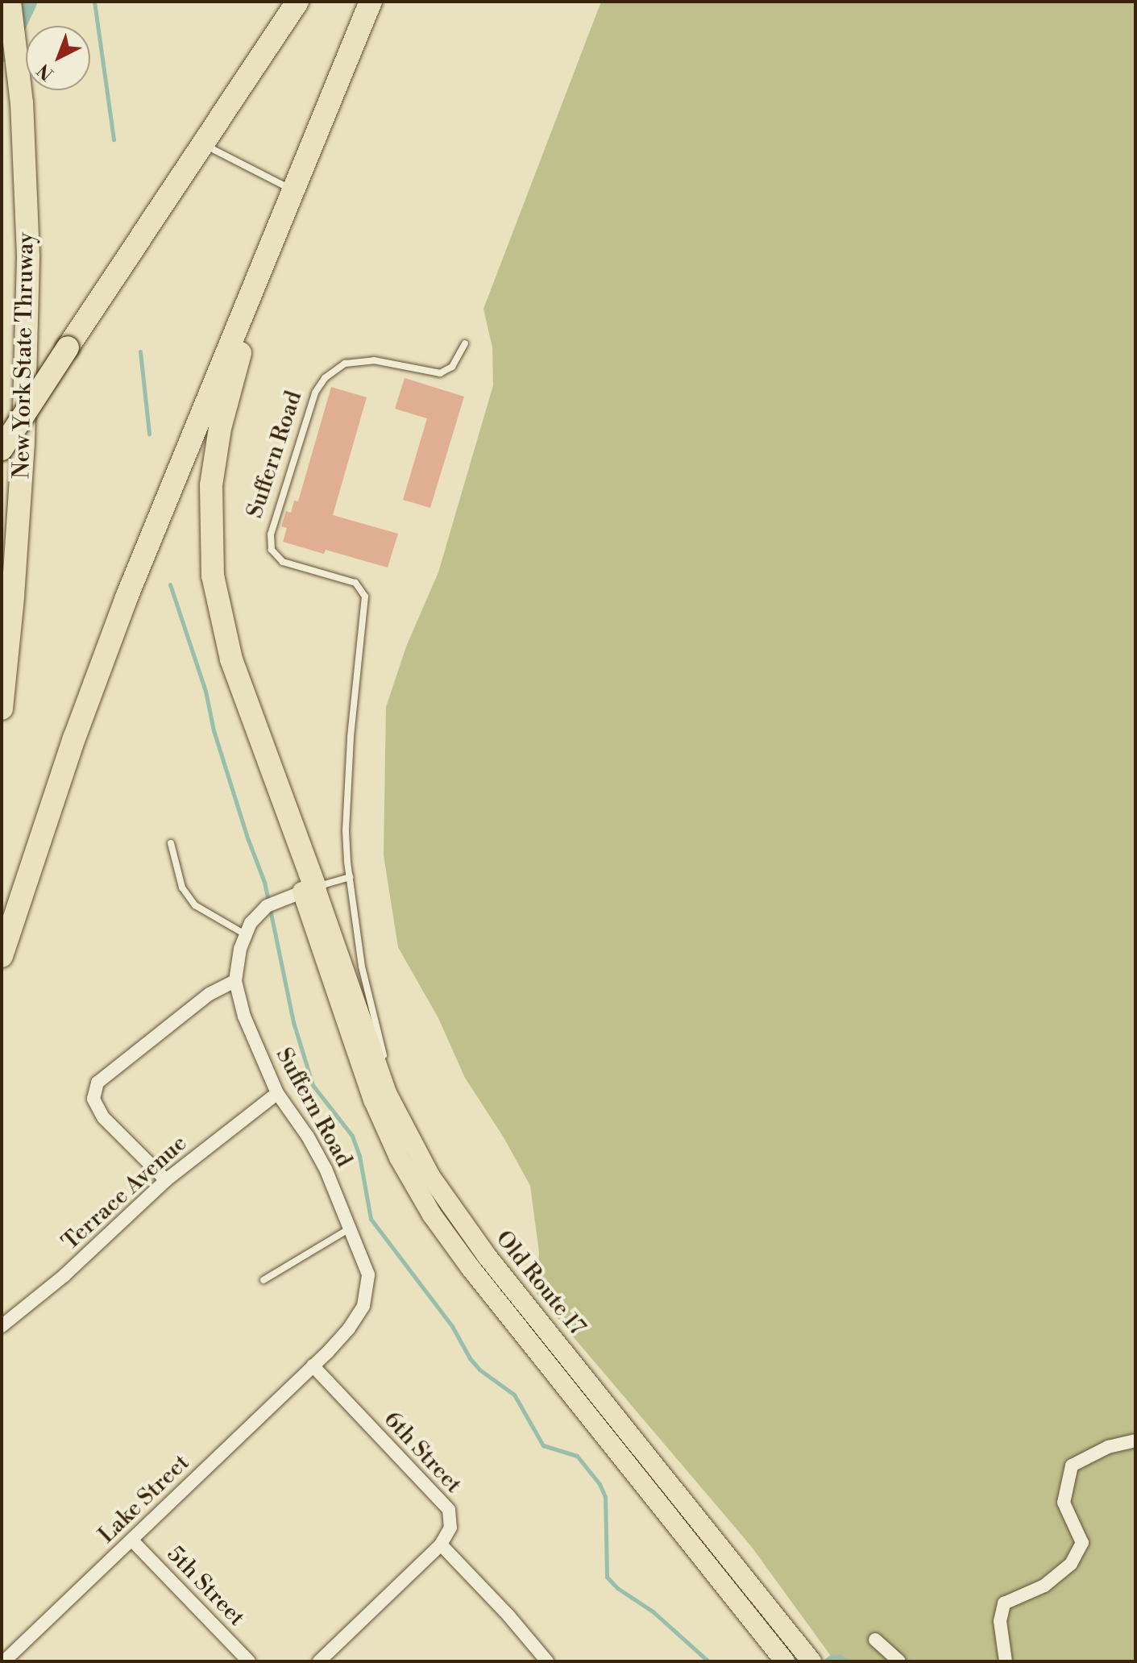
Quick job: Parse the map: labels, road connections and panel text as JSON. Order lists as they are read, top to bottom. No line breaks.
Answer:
{"streets":{"highway":["New York State Thruway"],"main road":["Old Route 17"],"street":["Suffern Road","Terrace Avenue","6th Street","Lake Street","5th Street"]},"crossings":[["Suffern Road","Terrace Avenue"],["Suffern Road","Old Route 17"],["Suffern Road","6th Street"],["Suffern Road","Lake Street"],["6th Street","Lake Street"],["Lake Street","5th Street"]],"north":"bottom left"}
